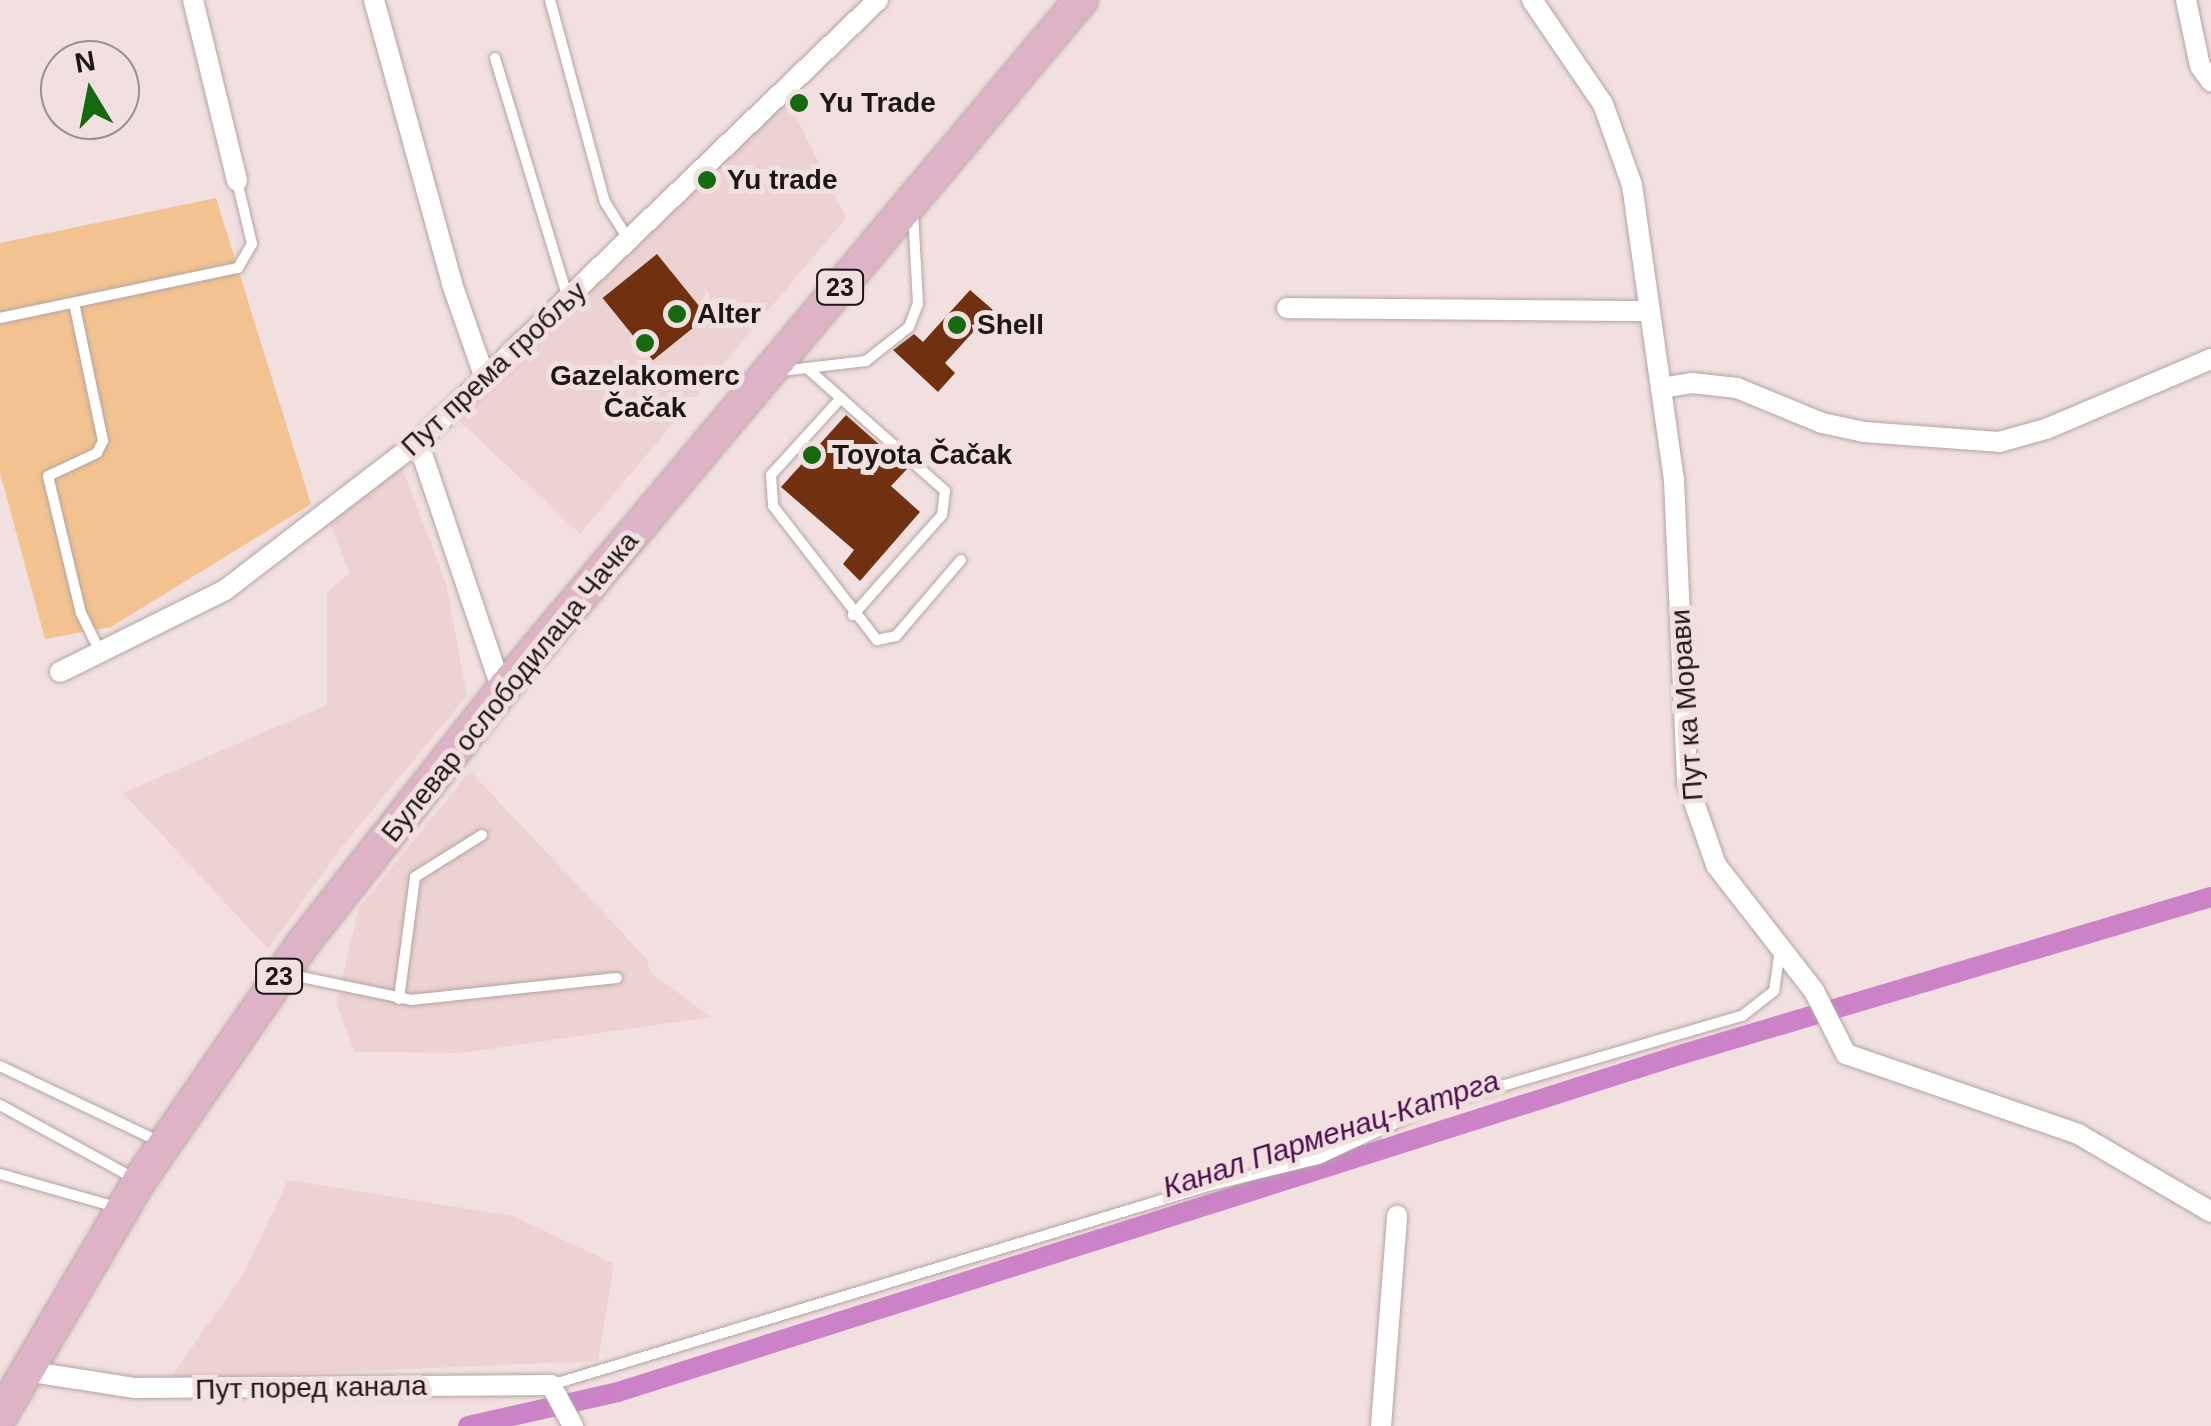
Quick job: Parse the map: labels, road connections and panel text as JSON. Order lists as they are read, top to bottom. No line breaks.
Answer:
{"streets":{"main road":["23","Булевар ослободилаца Чачка"],"street":["Пут према гробљу","Пут ка Морави","Пут поред канала"]},"crossings":[["Булевар ослободилаца Чачка","Пут поред канала"]],"water":["Канал Парменац-Катрга"],"places":["Yu Trade","Yu trade","Alter","Shell","Gazelakomerc Čačak","Toyota Čačak"],"north":"top"}
